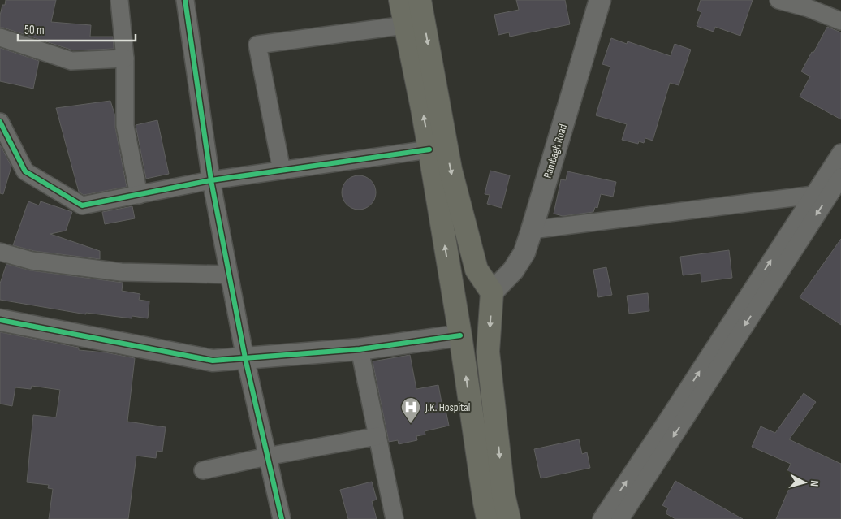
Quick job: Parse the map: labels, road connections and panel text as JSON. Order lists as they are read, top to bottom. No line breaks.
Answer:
{"streets":{"street":["Rambagh Road"]},"places":{"hospital":["J.K. Hospital"]},"scale_bar":"50 m","north":"right"}
